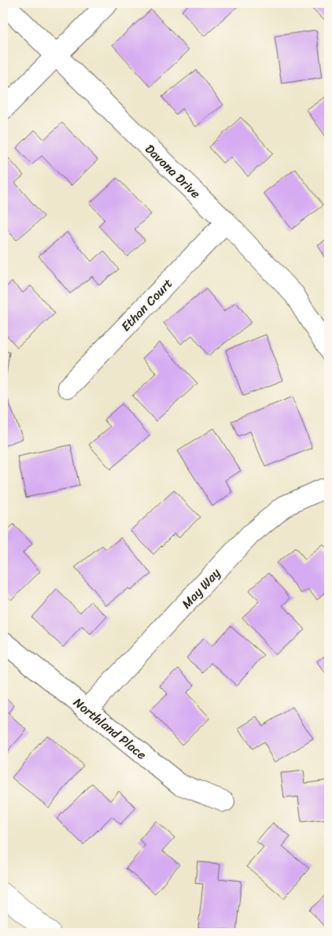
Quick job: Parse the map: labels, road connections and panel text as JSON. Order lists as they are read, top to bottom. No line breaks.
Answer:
{"streets":{"street":["Davona Drive","Ethan Court","May Way","Northland Place"]},"crossings":[["Davona Drive","Ethan Court"],["May Way","Northland Place"]]}
